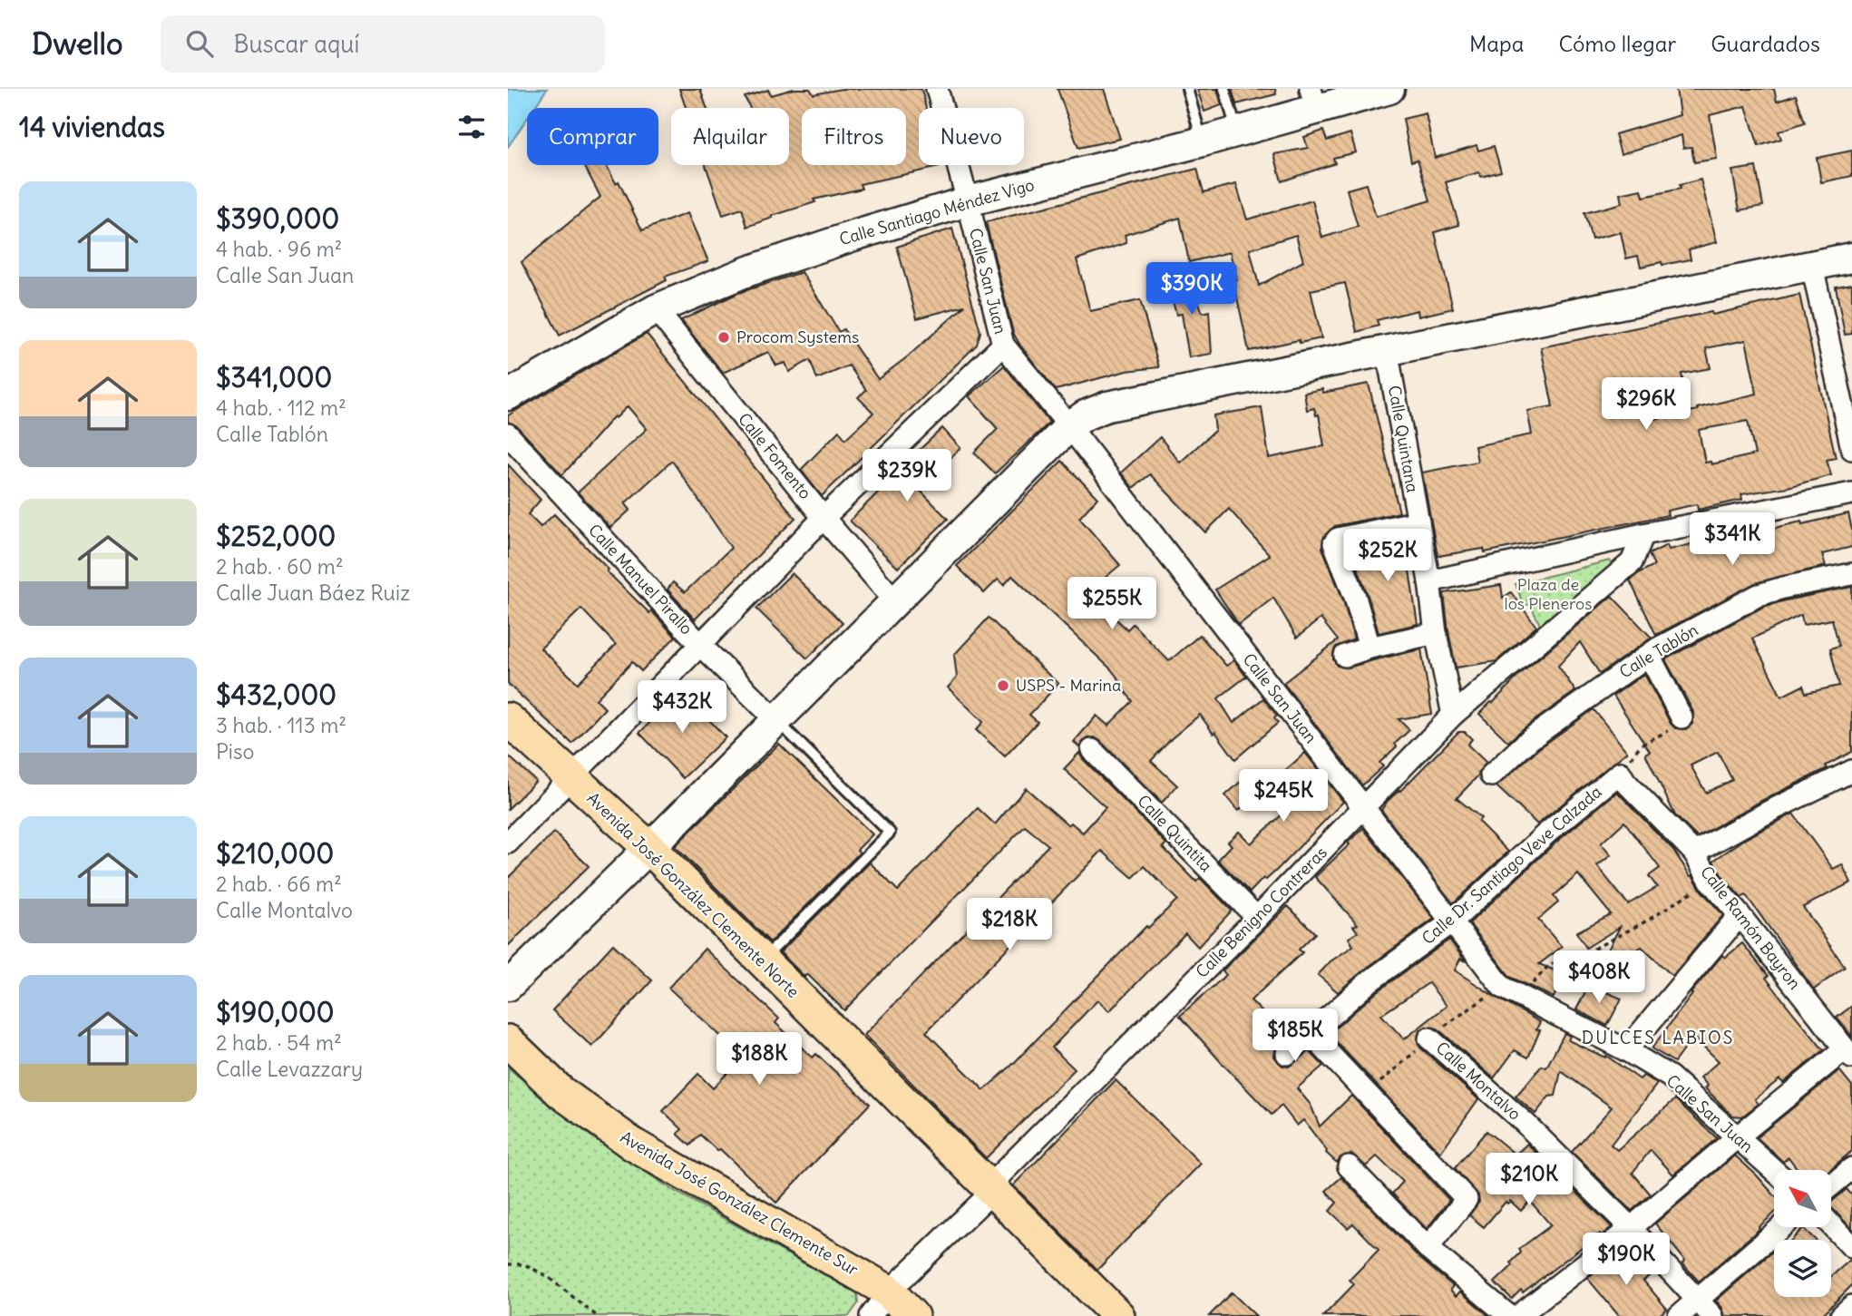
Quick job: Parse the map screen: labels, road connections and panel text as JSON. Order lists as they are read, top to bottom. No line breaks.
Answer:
{"streets":{"main road":["Avenida José González Clemente Norte","Avenida José González Clemente Sur"],"street":["Calle Santiago Méndez Vigo","Calle San Juan","Calle Quintana","Calle Fomento","Calle Manuel Pirallo","Calle Tablón","Calle Quintita","Calle Dr. Santiago Veve Calzada","Calle Benigno Contreras","Calle Ramón Bayron","Calle Montalvo"]},"crossings":[["Calle Santiago Méndez Vigo","Calle San Juan"],["Calle Santiago Méndez Vigo","Calle Fomento"],["Calle San Juan","Calle Dr. Santiago Veve Calzada"],["Calle San Juan","Calle Benigno Contreras"],["Calle Quintana","Calle Benigno Contreras"],["Calle Quintita","Calle Benigno Contreras"],["Calle Dr. Santiago Veve Calzada","Calle Ramón Bayron"],["Avenida José González Clemente Norte","Calle Benigno Contreras"],["Calle Benigno Contreras","Avenida José González Clemente Sur"]],"districts":["DULCES LABIOS"],"parks":["Plaza de los Pleneros"],"places":["Procom Systems","USPS - Marina"],"north":"top left","page":{"header":"Dwello","search":"Buscar aquí","nav":["Mapa","Cómo llegar","Guardados"],"heading":"14 viviendas","chip":["Comprar","Alquilar","Filtros","Nuevo"],"list":[{"name":"$390,000","note":"4 hab. · 96 m² · Calle San Juan"},{"name":"$341,000","note":"4 hab. · 112 m² · Calle Tablón"},{"name":"$252,000","note":"2 hab. · 60 m² · Calle Juan Báez Ruiz"},{"name":"$432,000","note":"3 hab. · 113 m² · Piso"},{"name":"$210,000","note":"2 hab. · 66 m² · Calle Montalvo"},{"name":"$190,000","note":"2 hab. · 54 m² · Calle Levazzary"}],"price":["$390K","$296K","$239K","$341K","$252K","$255K","$432K","$245K","$218K","$408K","$185K","$188K","$210K","$190K"]}}
